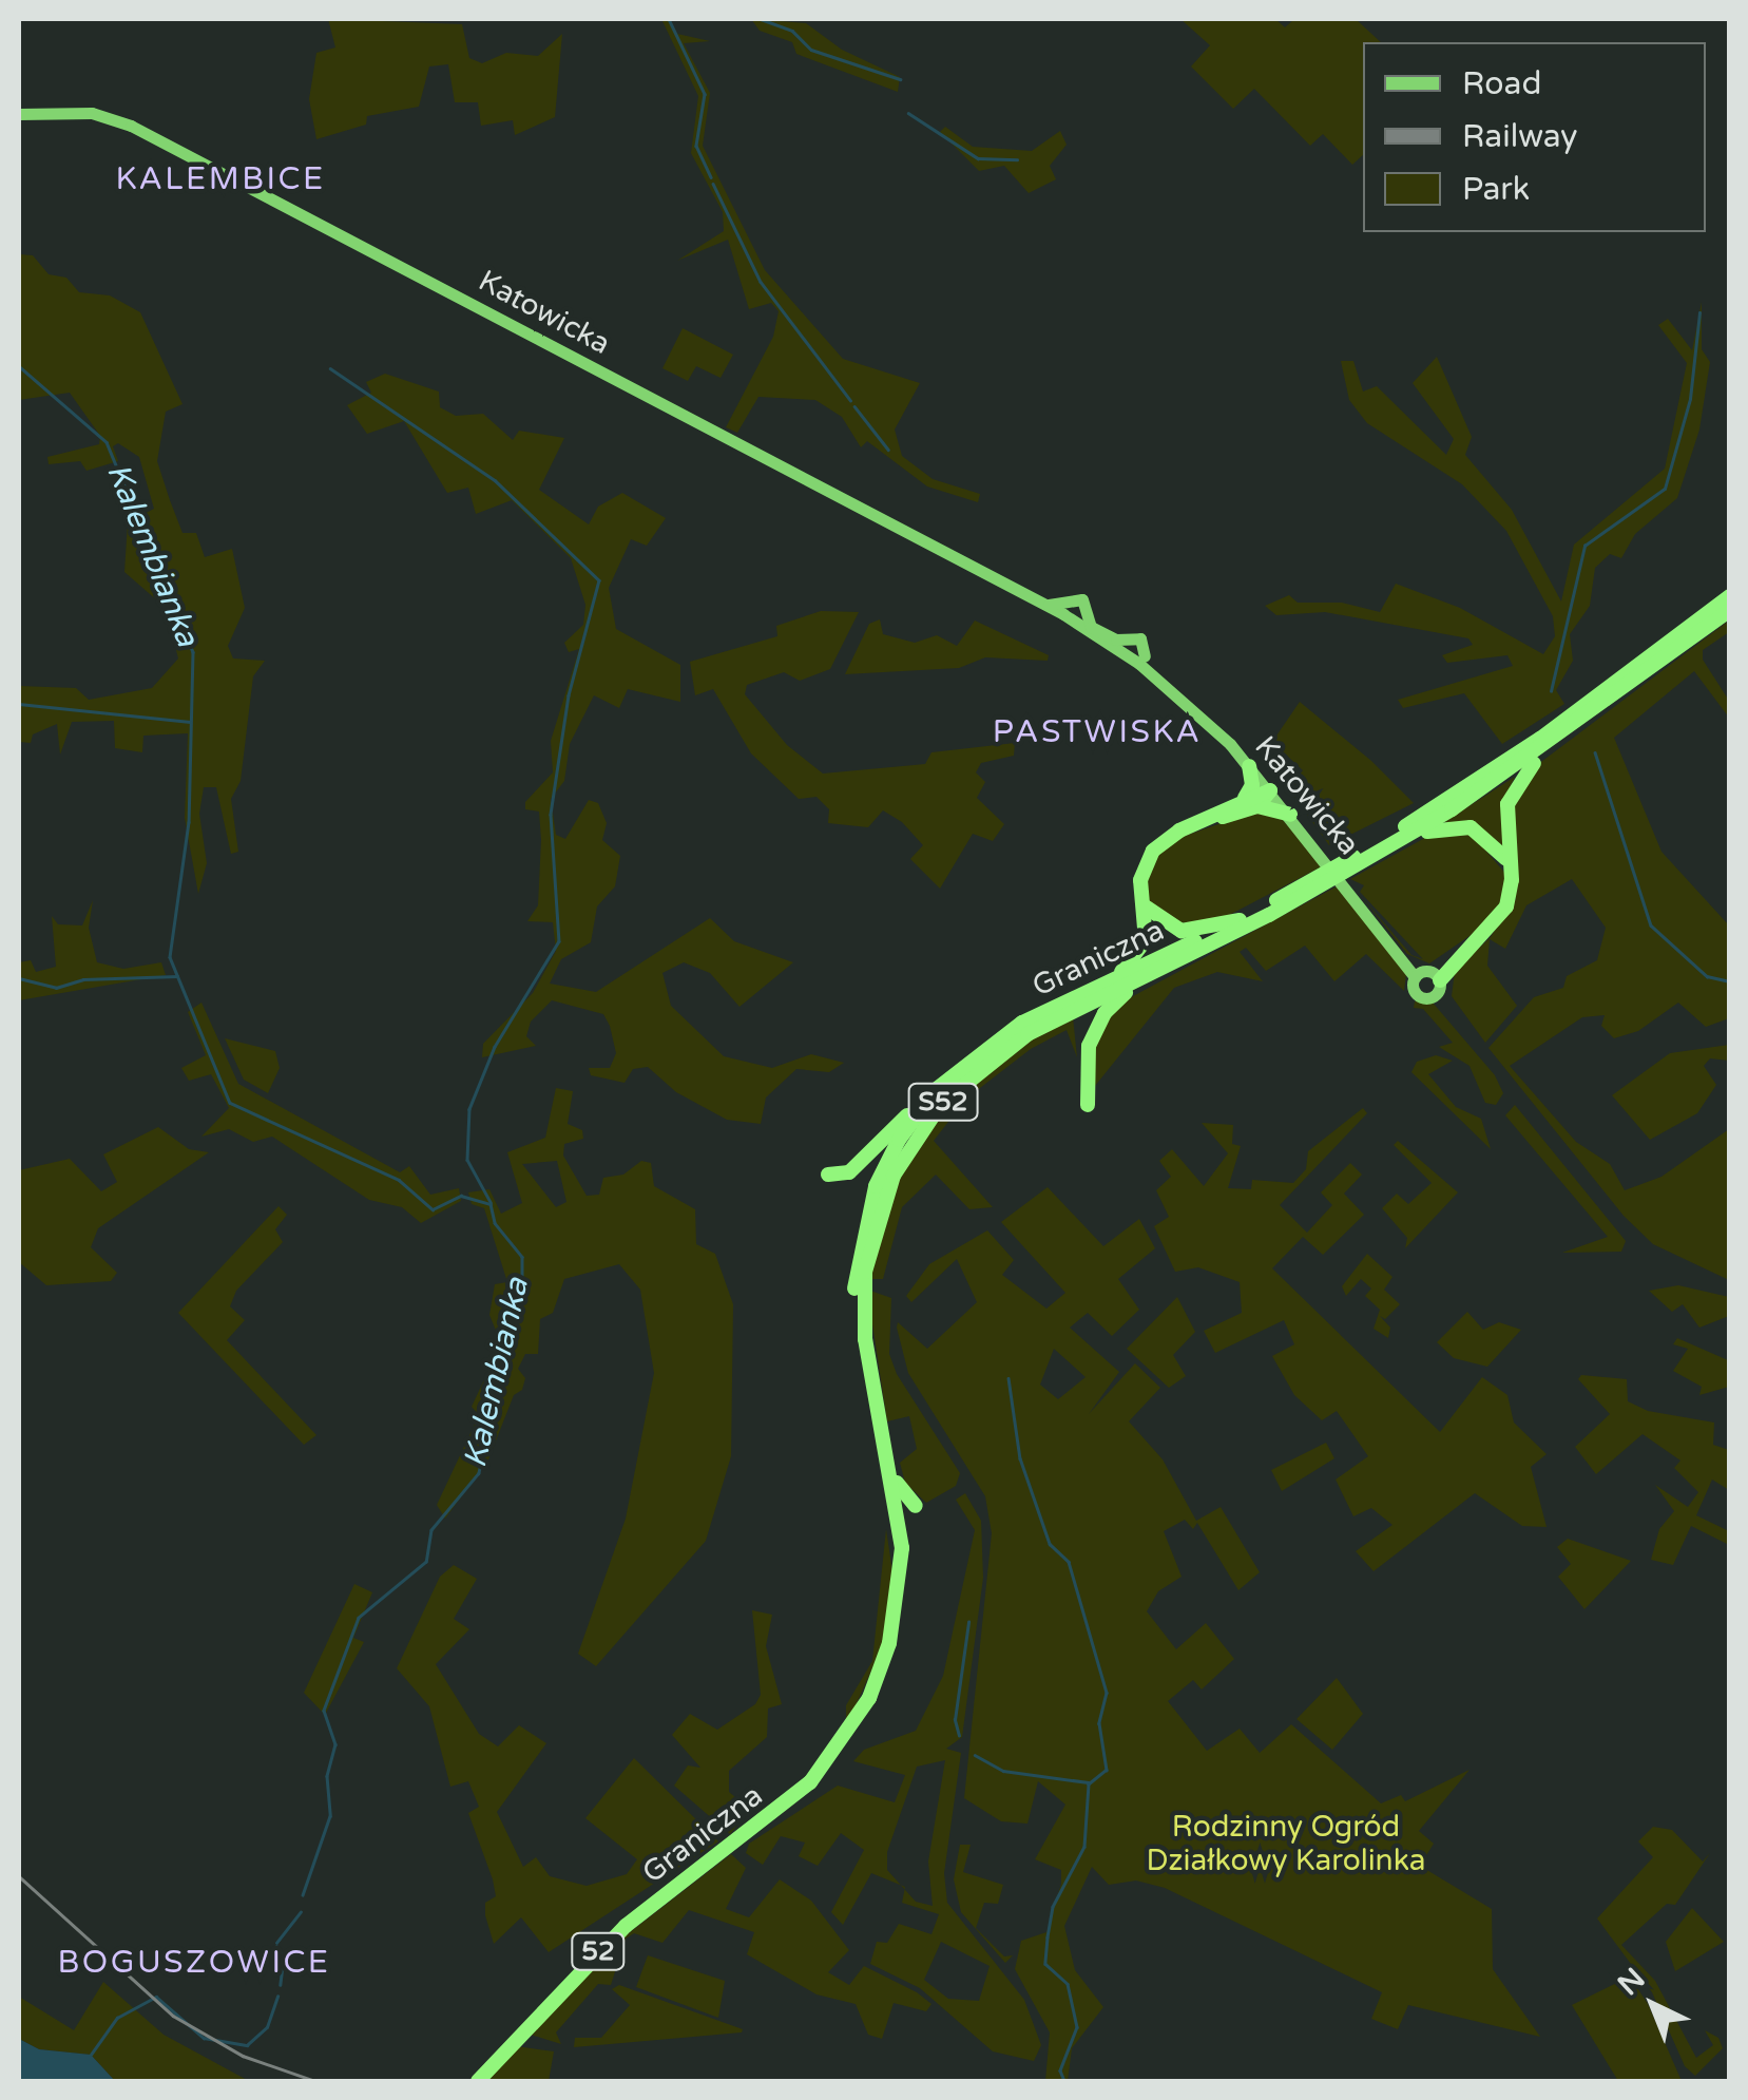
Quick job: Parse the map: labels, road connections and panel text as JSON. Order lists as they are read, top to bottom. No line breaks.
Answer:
{"streets":{"highway":["Graniczna","S52","52"],"main road":["Katowicka"]},"districts":["KALEMBICE","PASTWISKA","BOGUSZOWICE"],"water":["Kalembianka"],"parks":["Rodzinny Ogród Działkowy Karolinka"],"legend":["Road","Railway","Park"],"north":"top left"}
